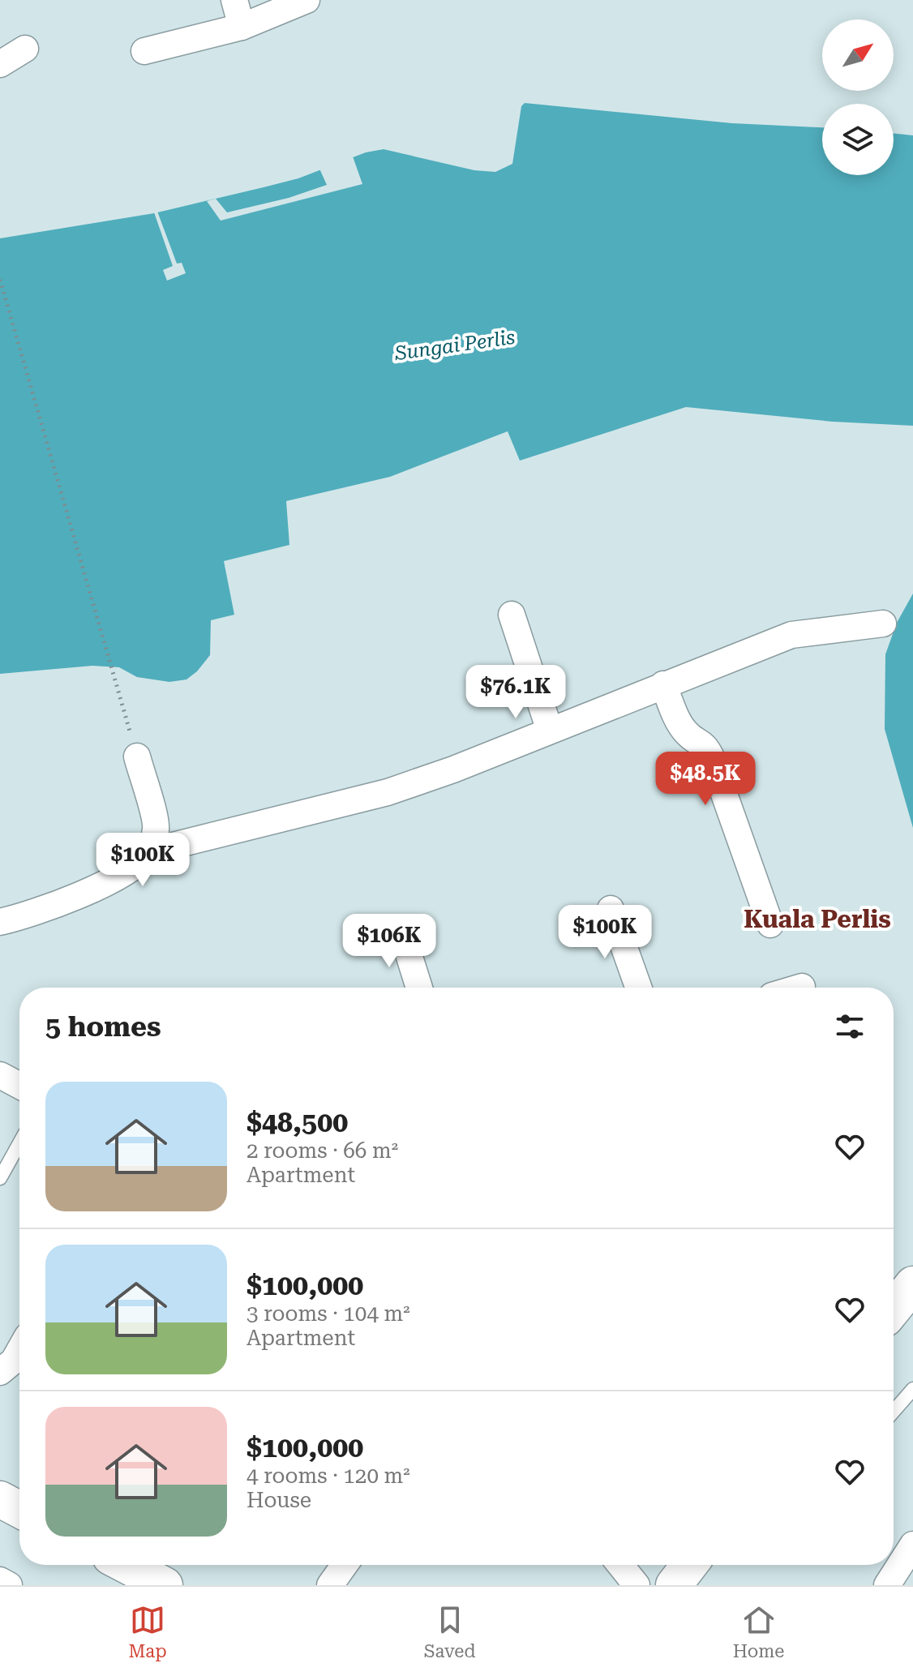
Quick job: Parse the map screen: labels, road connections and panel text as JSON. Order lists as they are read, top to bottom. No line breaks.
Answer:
{"districts":["Kuala Perlis"],"water":["Sungai Perlis"],"north":"top right","page":{"price":["$76.1K","$48.5K","$100K","$100K","$106K"],"heading":"5 homes","list":[{"name":"$48,500","note":"2 rooms · 66 m² · Apartment"},{"name":"$100,000","note":"3 rooms · 104 m² · Apartment"},{"name":"$100,000","note":"4 rooms · 120 m² · House"}],"tabs":["Map","Saved","Home"]}}
